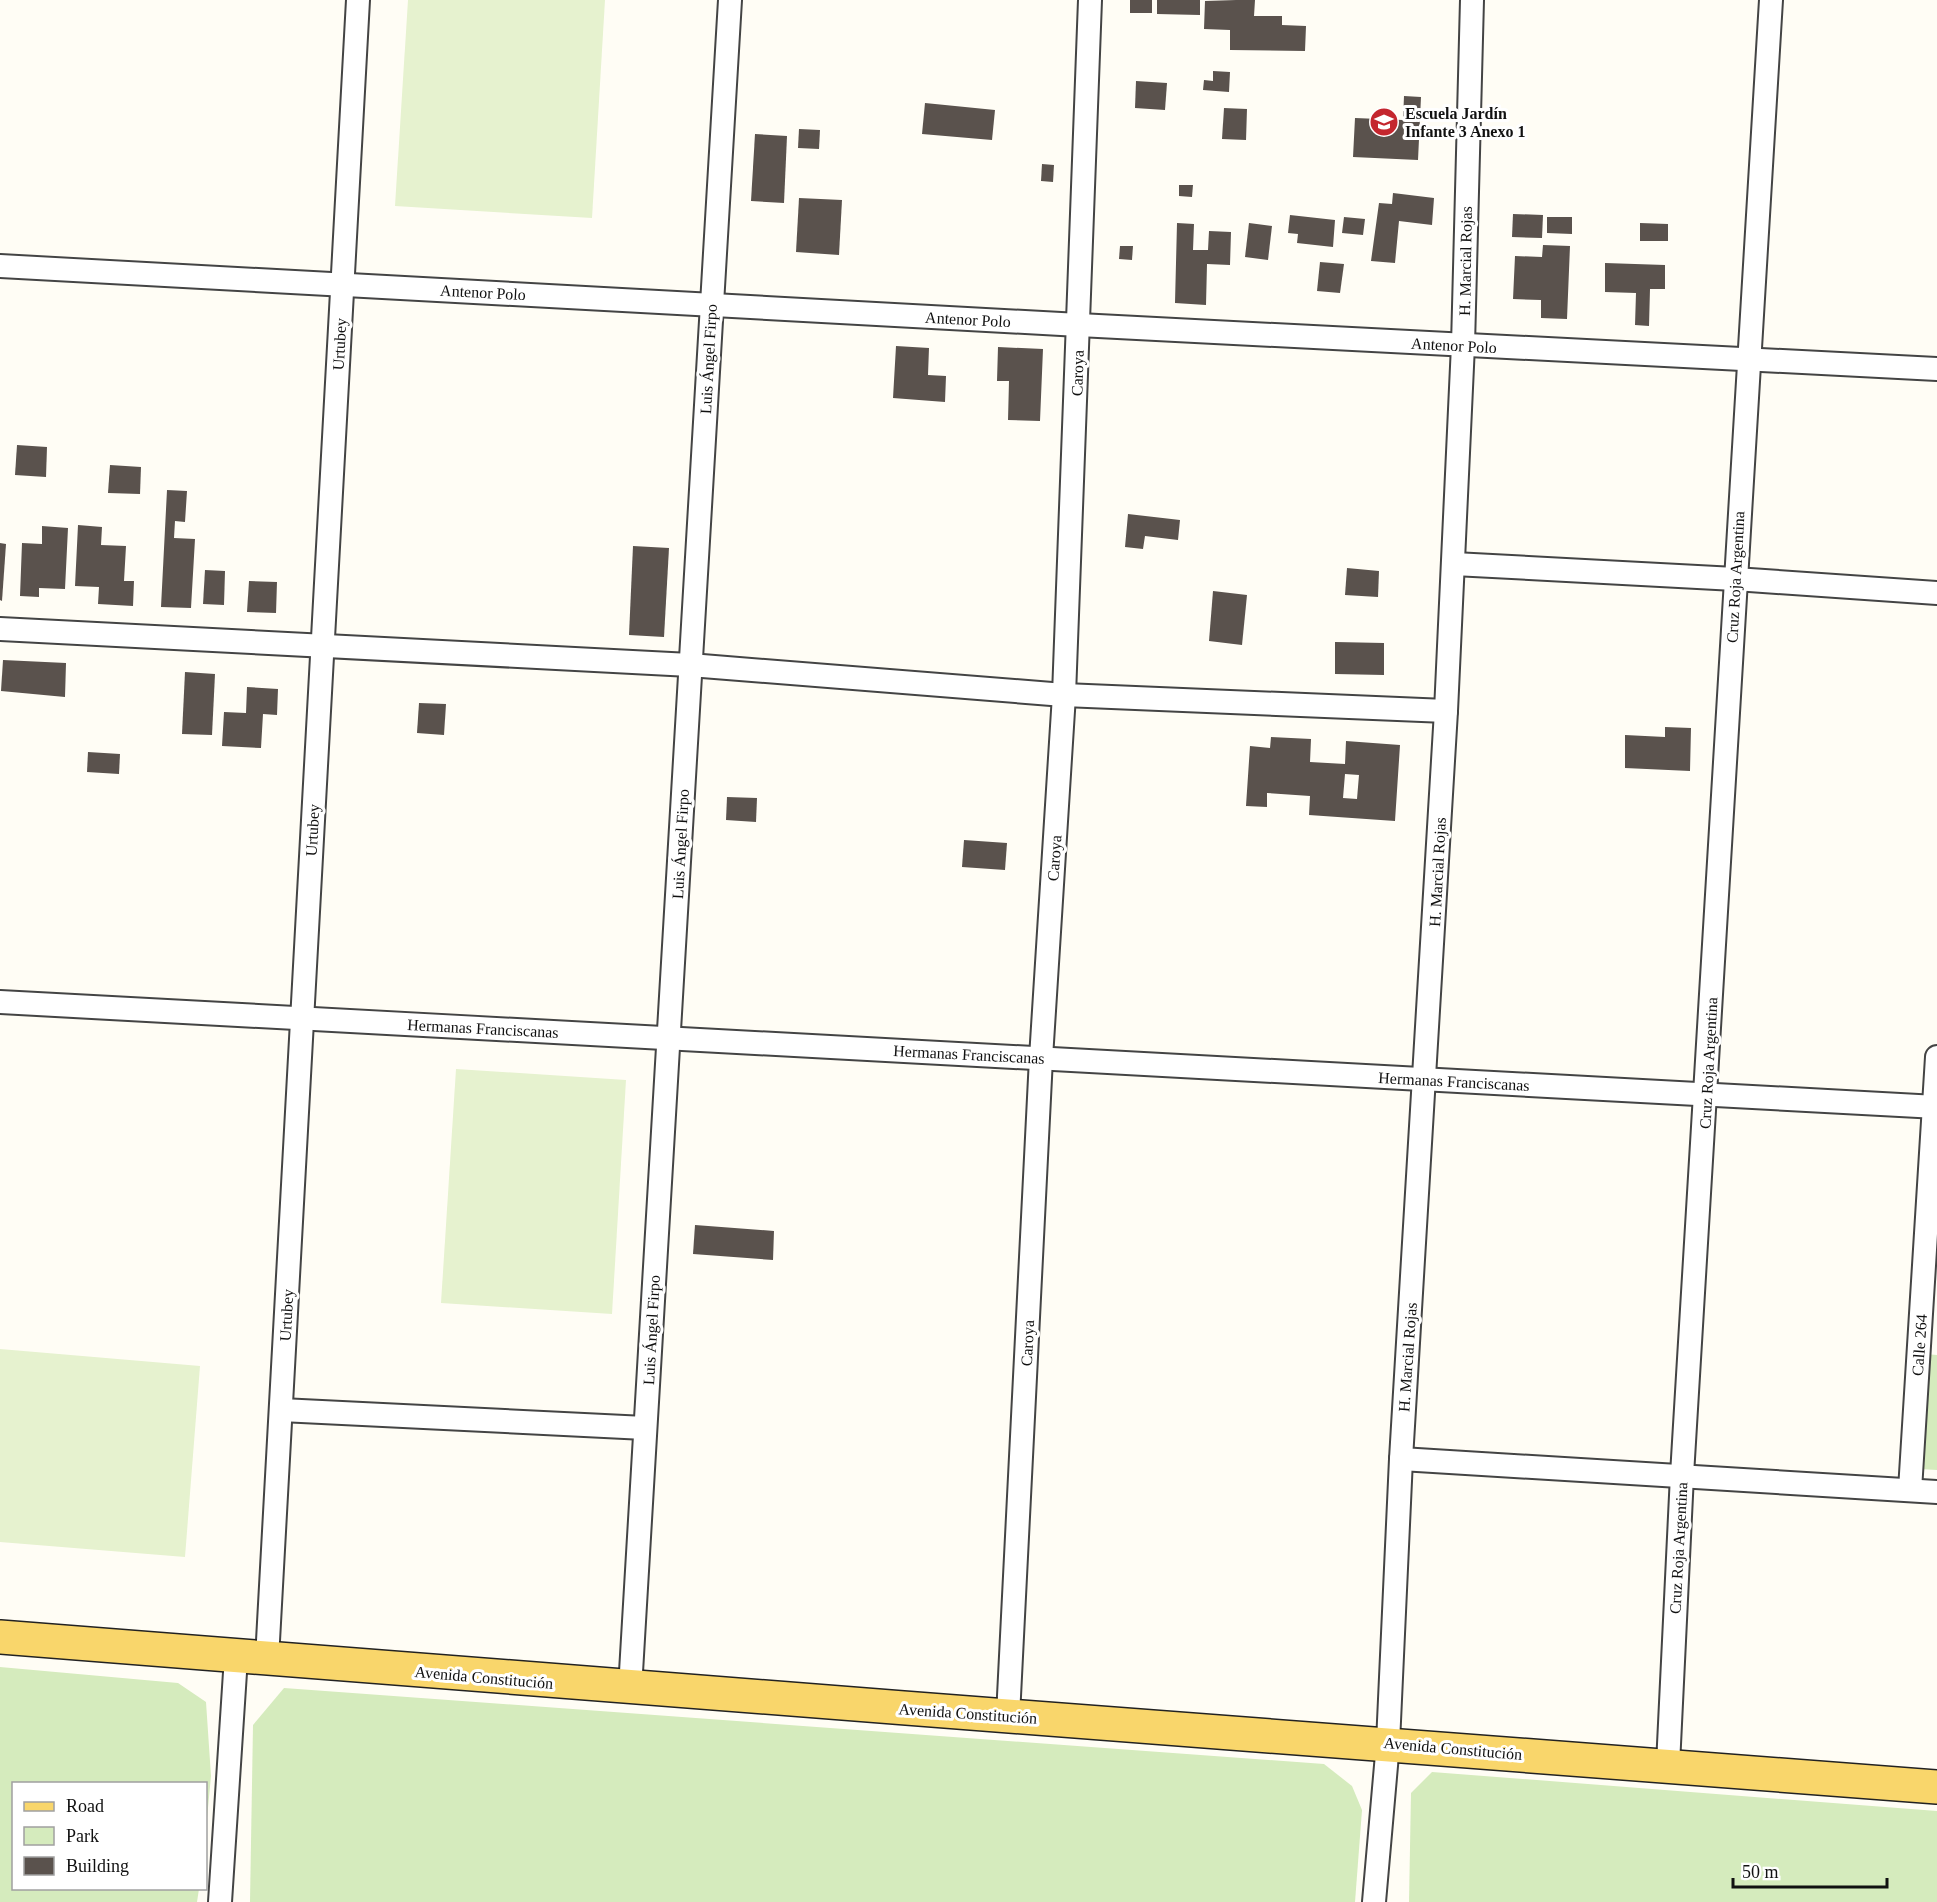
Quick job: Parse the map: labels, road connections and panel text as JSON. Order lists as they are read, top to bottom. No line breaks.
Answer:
{"streets":{"main road":["Avenida Constitución"],"street":["H. Marcial Rojas","Antenor Polo","Urtubey","Luis Ángel Firpo","Caroya","Cruz Roja Argentina","Hermanas Franciscanas","Calle 264"]},"crossings":[["H. Marcial Rojas","Antenor Polo"],["H. Marcial Rojas","Hermanas Franciscanas"],["H. Marcial Rojas","Avenida Constitución"],["Antenor Polo","Urtubey"],["Antenor Polo","Luis Ángel Firpo"],["Antenor Polo","Caroya"],["Antenor Polo","Cruz Roja Argentina"],["Urtubey","Hermanas Franciscanas"],["Urtubey","Avenida Constitución"],["Luis Ángel Firpo","Hermanas Franciscanas"],["Luis Ángel Firpo","Avenida Constitución"],["Caroya","Hermanas Franciscanas"],["Caroya","Avenida Constitución"],["Cruz Roja Argentina","Hermanas Franciscanas"],["Cruz Roja Argentina","Avenida Constitución"],["Hermanas Franciscanas","Calle 264"]],"places":{"school or university":["Escuela Jardín Infante 3 Anexo 1"]},"legend":["Road","Park","Building"],"scale_bar":"50 m"}
